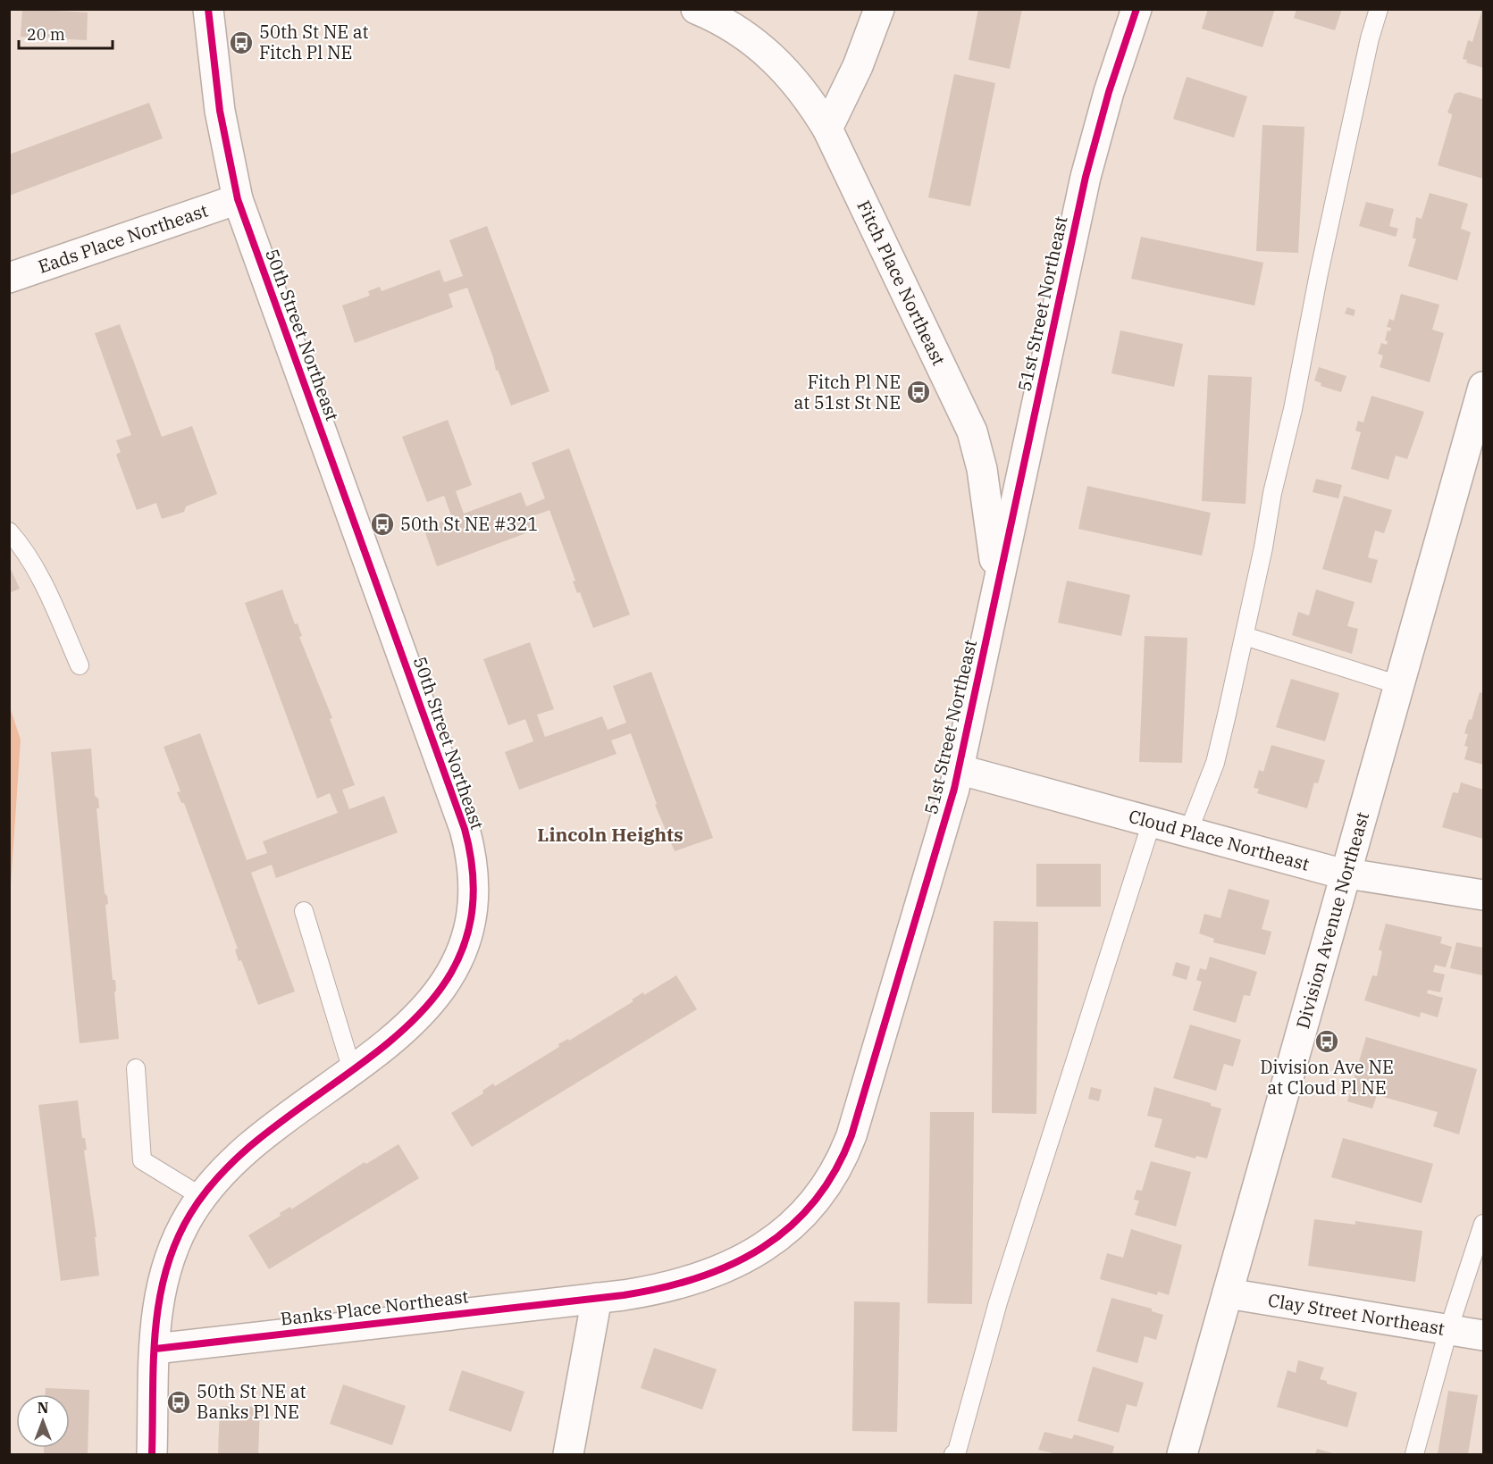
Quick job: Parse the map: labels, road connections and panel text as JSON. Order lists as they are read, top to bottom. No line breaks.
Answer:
{"streets":{"street":["Eads Place Northeast","Fitch Place Northeast","51st Street Northeast","50th Street Northeast","Cloud Place Northeast","Division Avenue Northeast","Banks Place Northeast","Clay Street Northeast"]},"crossings":[["Eads Place Northeast","50th Street Northeast"],["Fitch Place Northeast","51st Street Northeast"],["51st Street Northeast","Cloud Place Northeast"],["51st Street Northeast","Banks Place Northeast"],["50th Street Northeast","Banks Place Northeast"],["Cloud Place Northeast","Division Avenue Northeast"],["Division Avenue Northeast","Clay Street Northeast"]],"districts":["Lincoln Heights"],"places":{"bus stop":["50th St NE at Fitch Pl NE","Fitch Pl NE at 51st St NE","50th St NE #321","Division Ave NE at Cloud Pl NE","50th St NE at Banks Pl NE"]},"scale_bar":"20 m","north":"top"}
